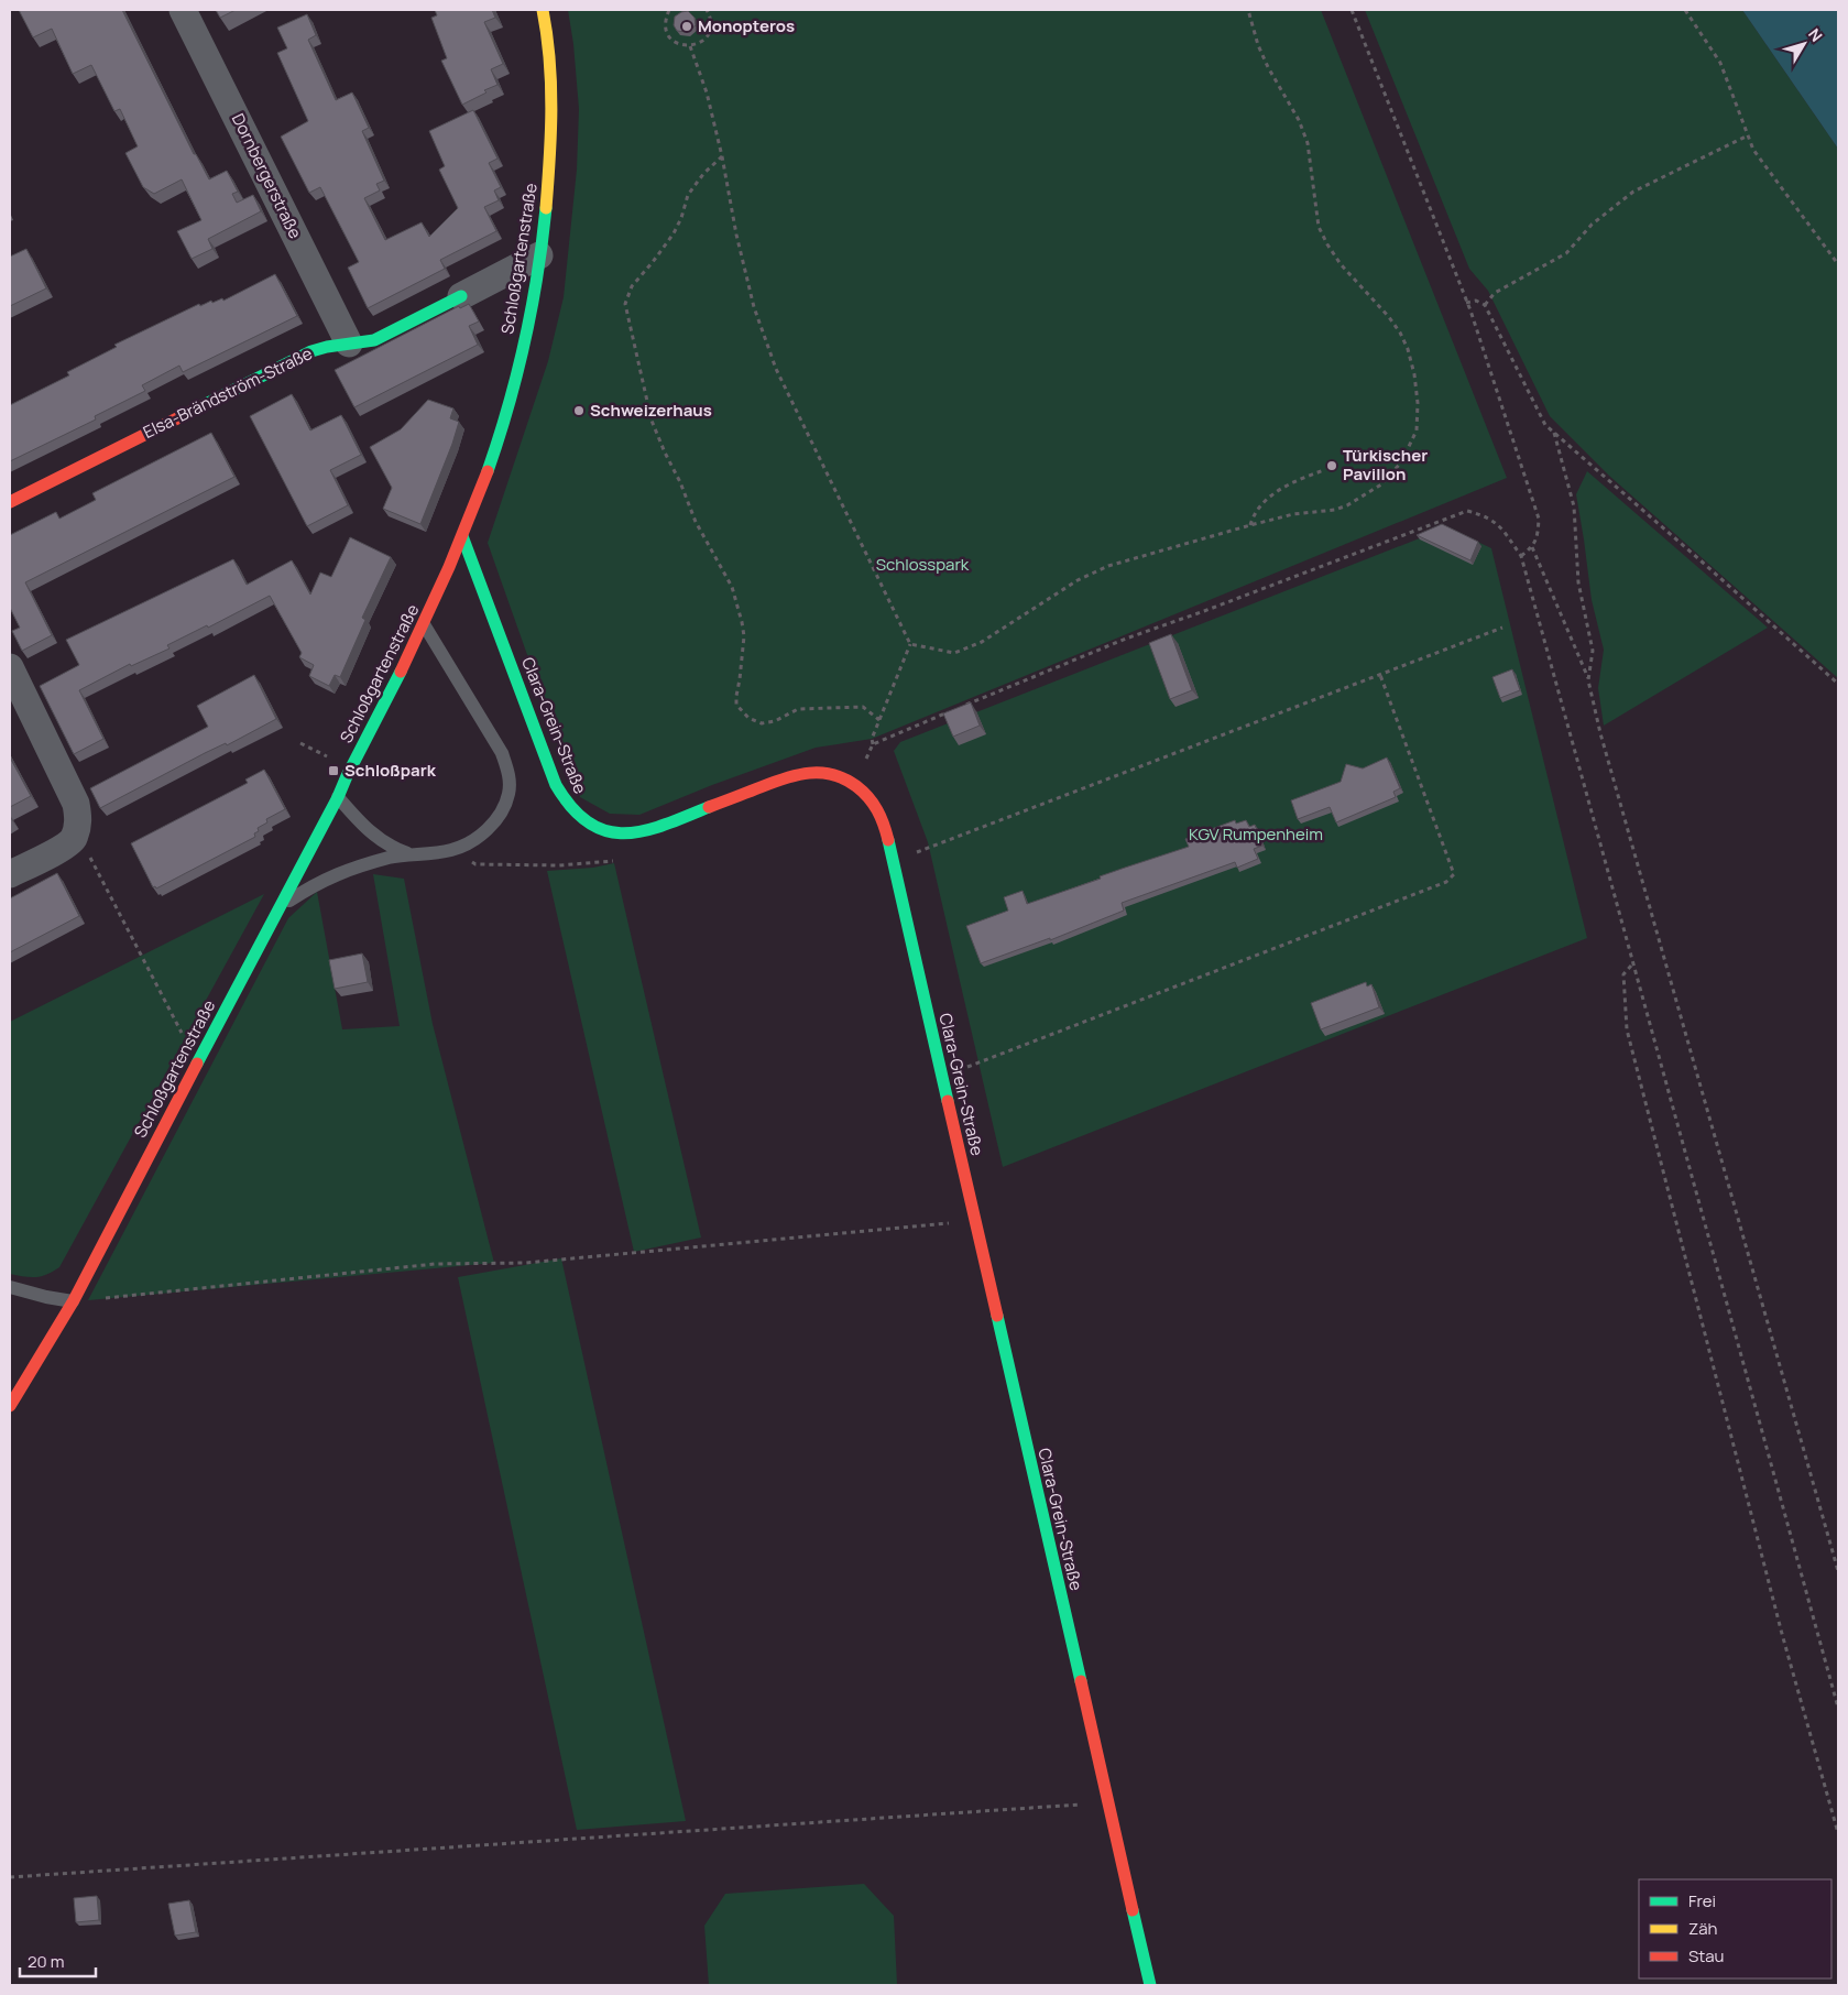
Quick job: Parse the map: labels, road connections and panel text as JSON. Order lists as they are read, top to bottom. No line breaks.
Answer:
{"streets":{"street":["Dornbergerstraße","Schloßgartenstraße","Elsa-Brändström-Straße","Clara-Grein-Straße"]},"crossings":[["Dornbergerstraße","Elsa-Brändström-Straße"],["Schloßgartenstraße","Elsa-Brändström-Straße"],["Schloßgartenstraße","Clara-Grein-Straße"]],"parks":["Schlosspark","KGV Rumpenheim"],"places":{"other":["Monopteros","Schweizerhaus","Türkischer Pavillon"],"transit":["Schloßpark"]},"legend":["Frei","Zäh","Stau"],"scale_bar":"20 m","north":"top right"}
